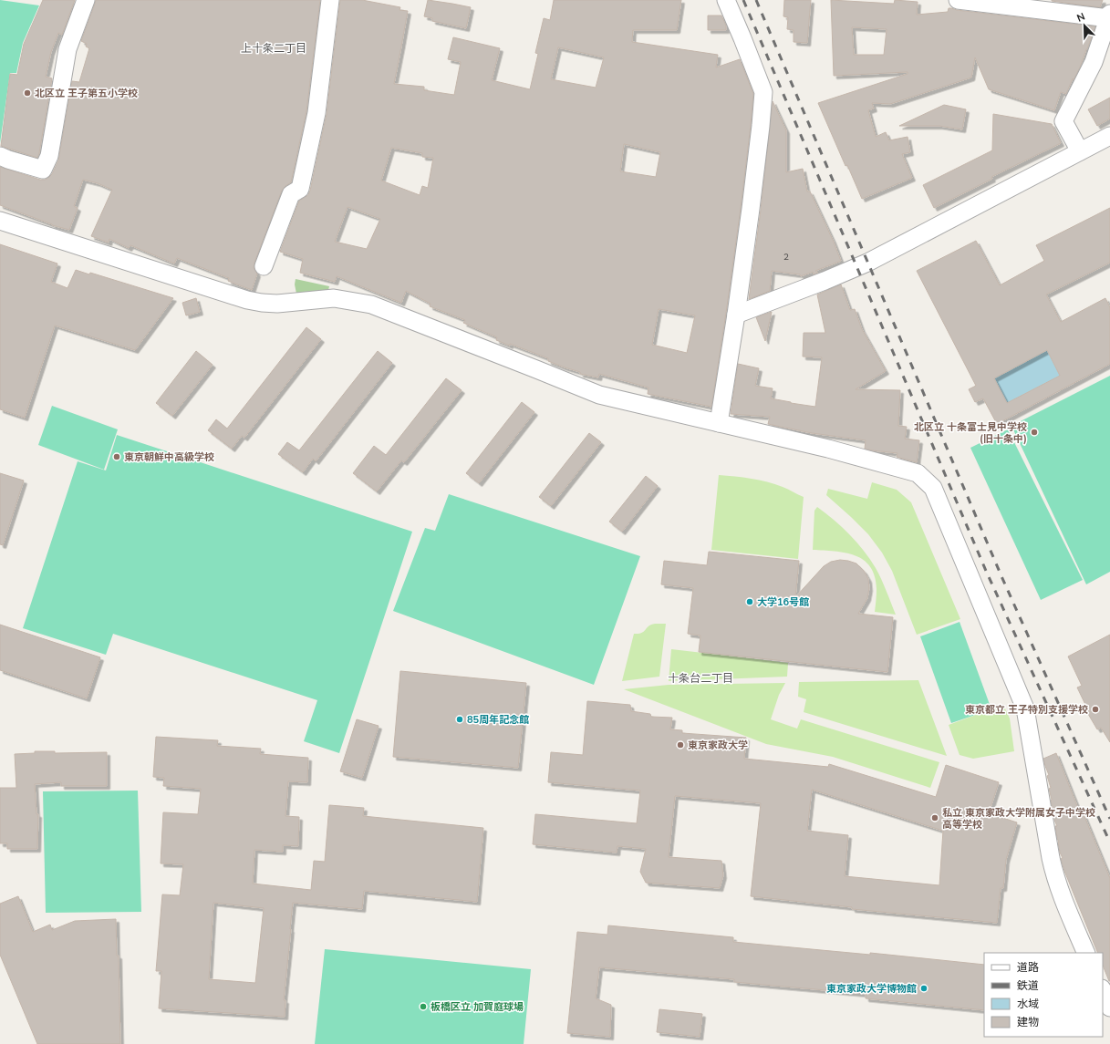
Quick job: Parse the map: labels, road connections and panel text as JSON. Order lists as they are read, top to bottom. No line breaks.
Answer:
{"districts":["上十条二丁目","十条台二丁目"],"places":["北区立 王子第五小学校","北区立 十条富士見中学校 (旧十条中)","東京朝鮮中高級学校","大学16号館","東京都立 王子特別支援学校","85周年記念館","東京家政大学","私立 東京家政大学附属女子中学校 高等学校","東京家政大学博物館","板橋区立 加賀庭球場"],"house_numbers":["２"],"legend":["道路","鉄道","水域","建物"],"north":"top left"}
